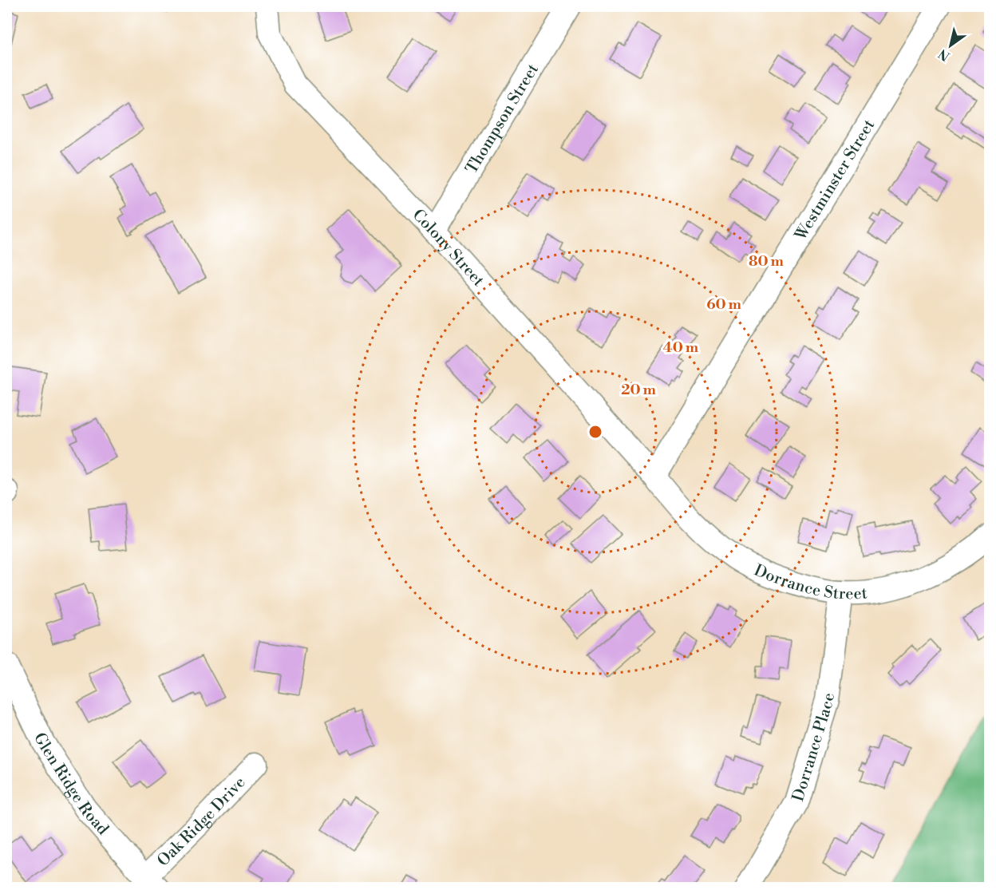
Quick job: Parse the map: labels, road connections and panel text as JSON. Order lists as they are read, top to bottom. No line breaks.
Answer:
{"streets":{"street":["Thompson Street","Westminster Street","Colony Street","Dorrance Street","Dorrance Place","Glen Ridge Road","Oak Ridge Drive"]},"crossings":[["Thompson Street","Colony Street"],["Westminster Street","Colony Street"],["Westminster Street","Dorrance Street"],["Colony Street","Dorrance Street"],["Dorrance Street","Dorrance Place"],["Glen Ridge Road","Oak Ridge Drive"]],"north":"bottom left","rings":["80 m","60 m","40 m","20 m"]}
